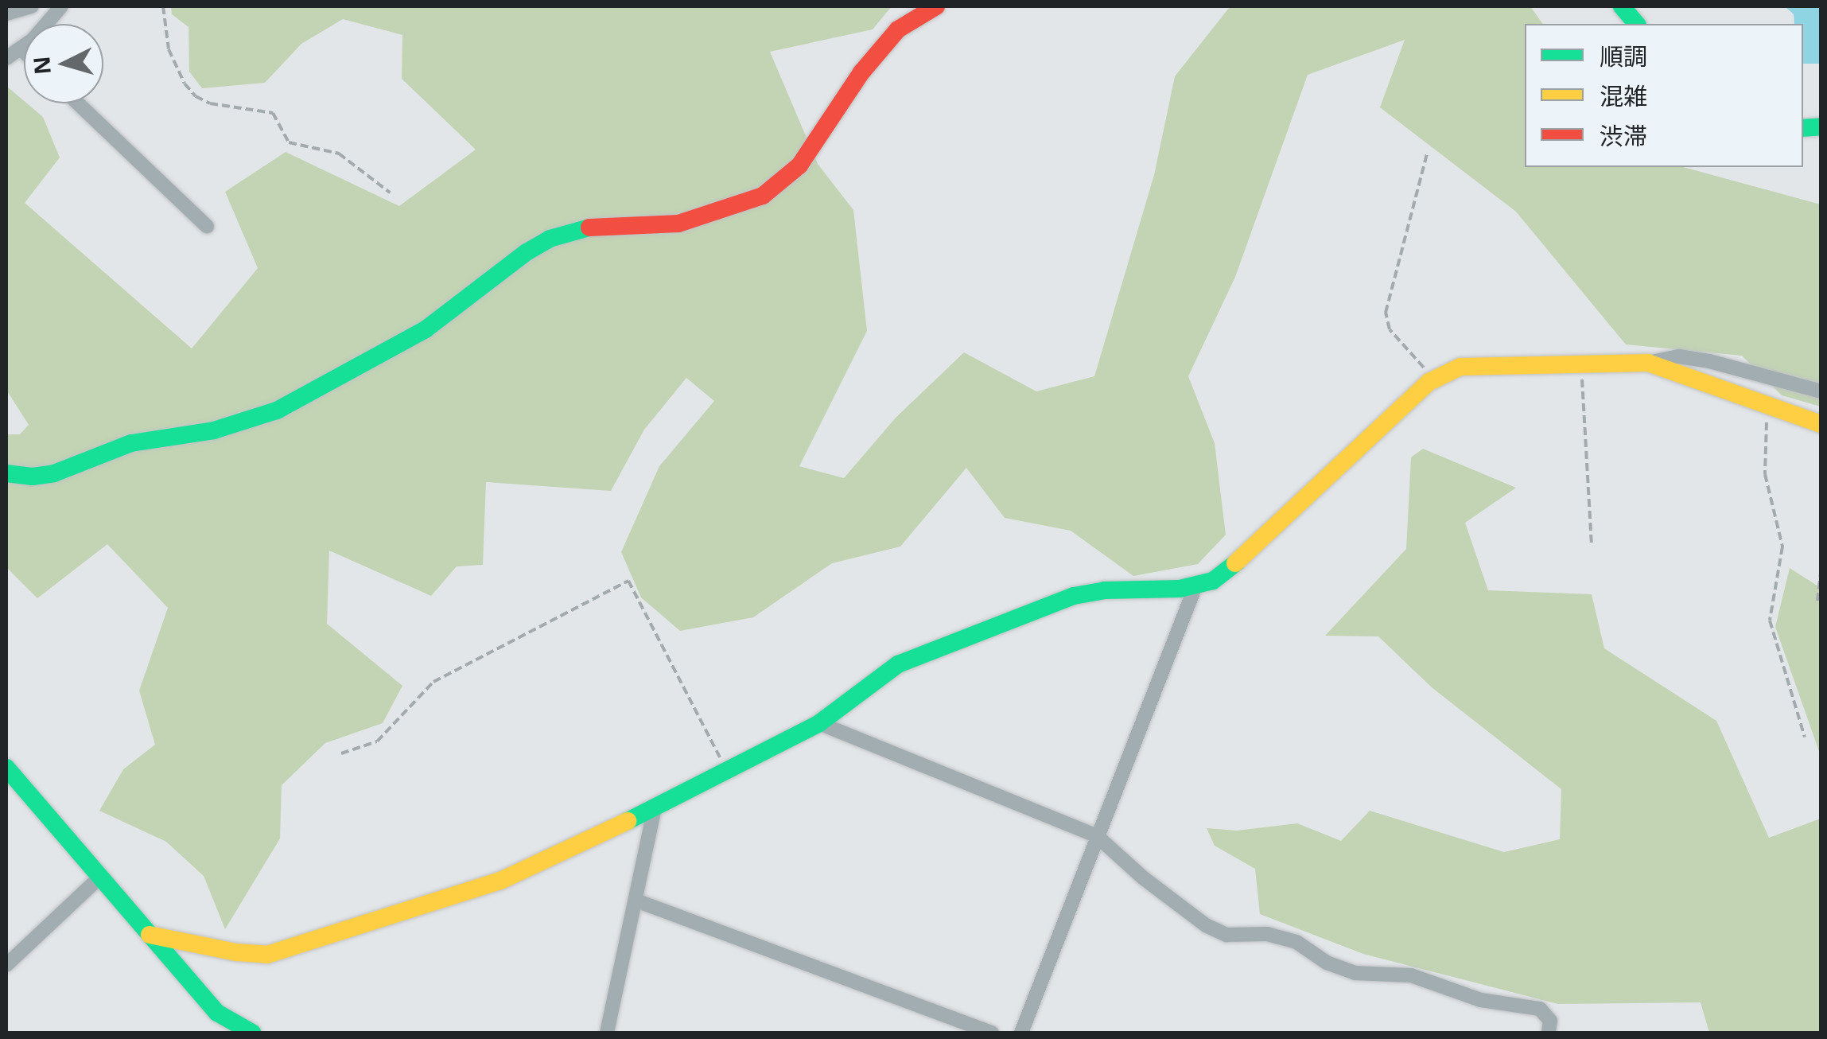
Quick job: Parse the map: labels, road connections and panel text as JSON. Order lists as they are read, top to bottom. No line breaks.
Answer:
{"legend":["順調","混雑","渋滞"],"north":"left"}
